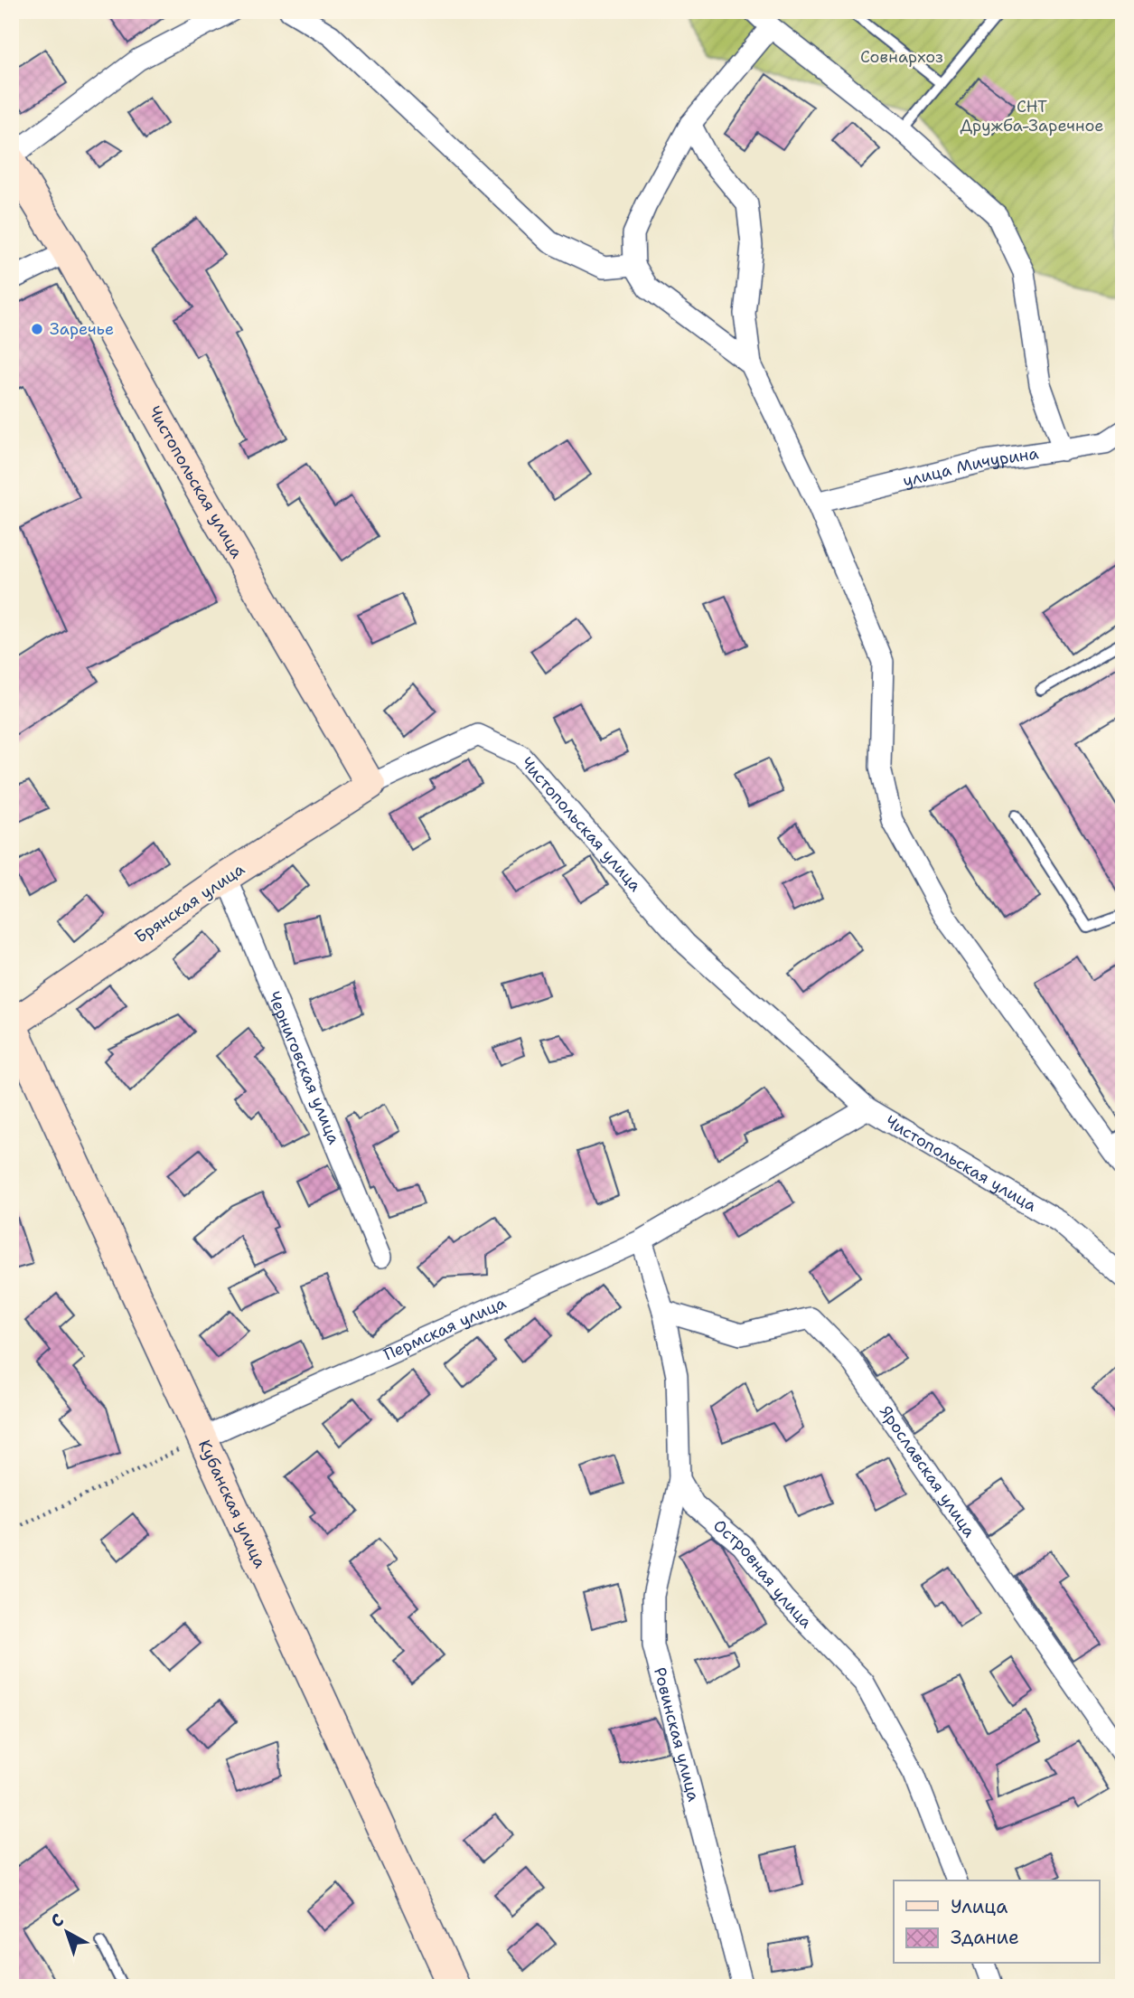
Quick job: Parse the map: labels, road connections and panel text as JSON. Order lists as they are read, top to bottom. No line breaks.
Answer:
{"streets":{"street":["улица Мичурина","Чистопольская улица","Брянская улица","Черниговская улица","Пермская улица","Ярославская улица","Кубанская улица","Островная улица","Ровинская улица"]},"crossings":[["Чистопольская улица","Брянская улица"],["Чистопольская улица","Пермская улица"],["Брянская улица","Черниговская улица"],["Брянская улица","Кубанская улица"],["Пермская улица","Кубанская улица"],["Островная улица","Ровинская улица"]],"parks":["Совнархоз","СНТ Дружба-Заречное"],"places":["Заречье"],"legend":["Улица","Здание"],"north":"top left"}
